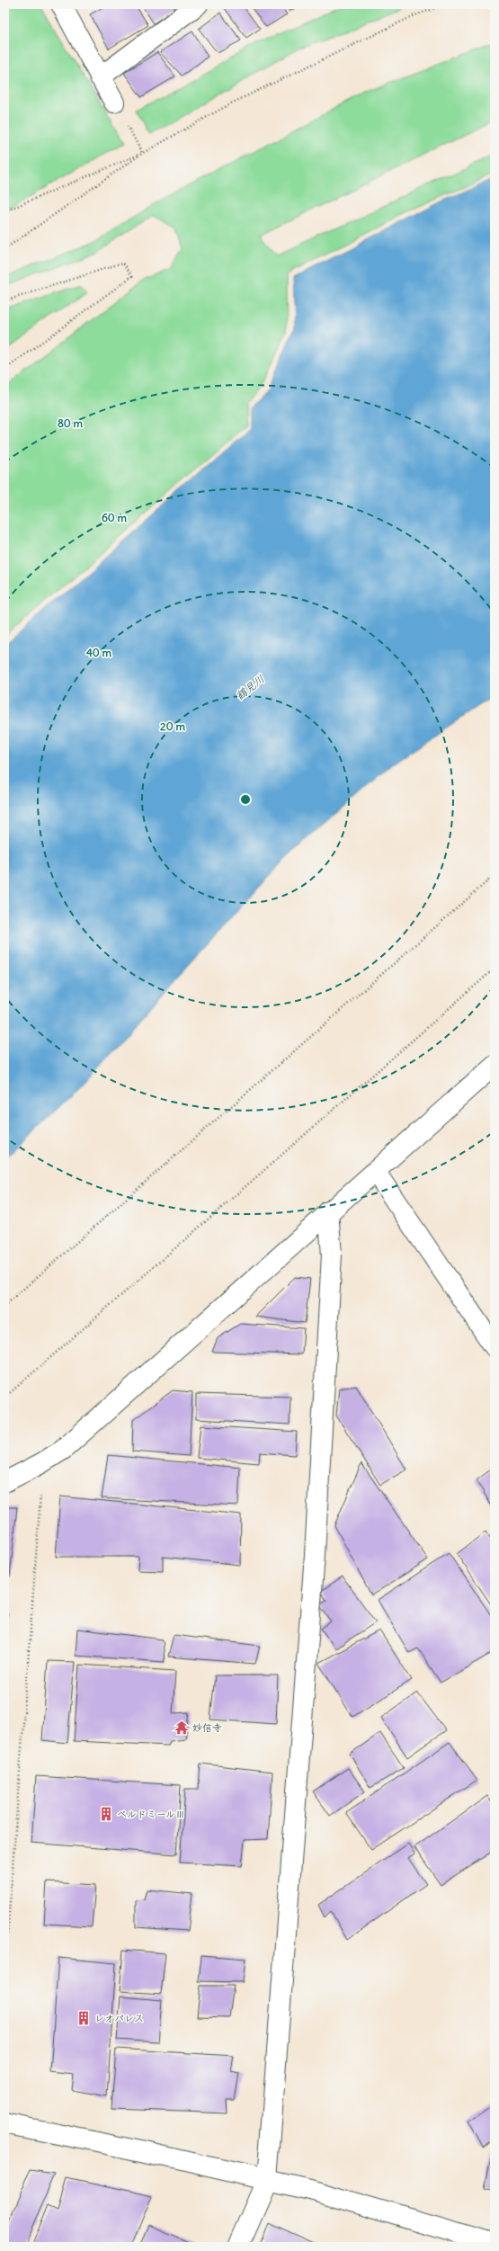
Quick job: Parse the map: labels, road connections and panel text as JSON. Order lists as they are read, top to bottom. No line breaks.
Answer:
{"water":["鶴見川"],"places":{"temple":["妙信寺"],"building":["ベルドミールⅢ","レオパレス"]},"rings":["80 m","60 m","40 m","20 m"]}
